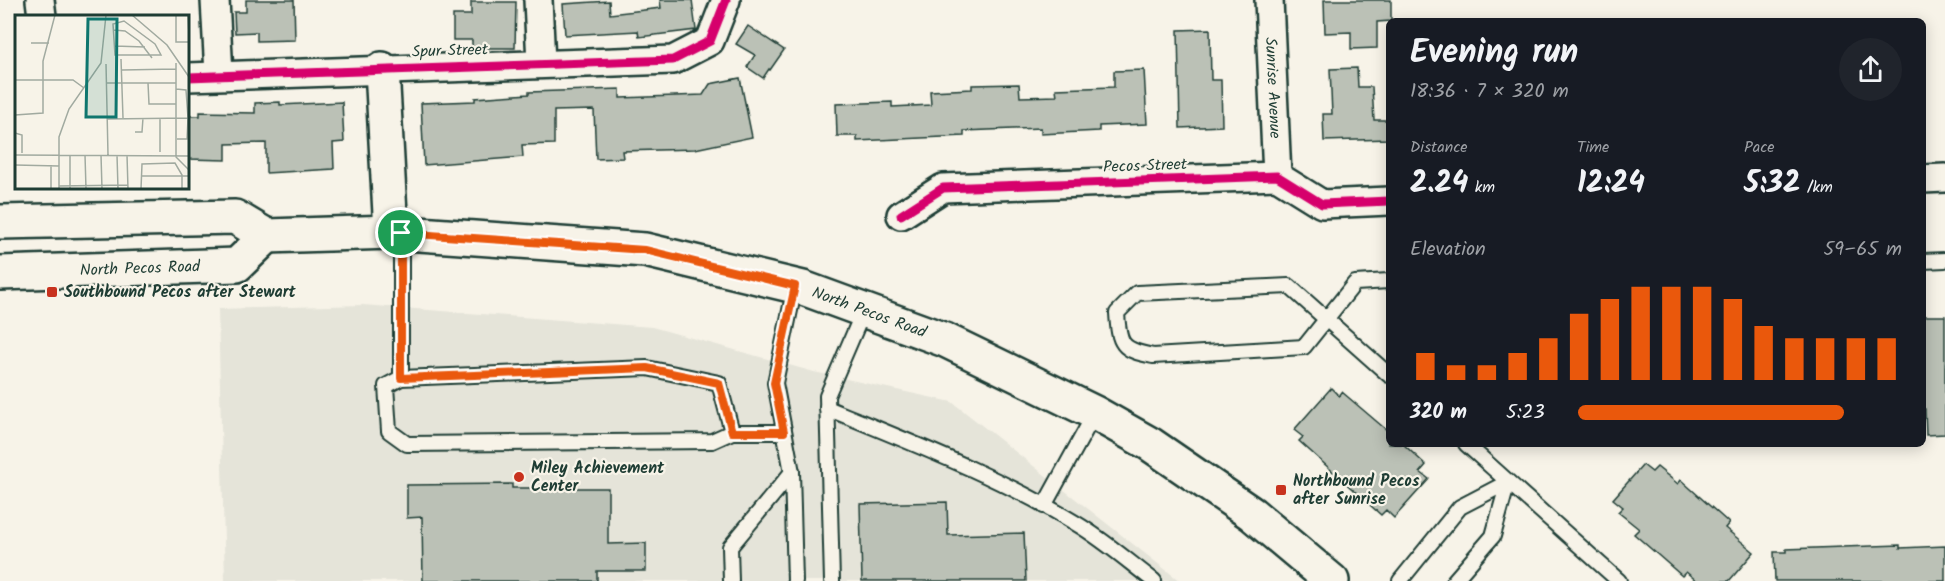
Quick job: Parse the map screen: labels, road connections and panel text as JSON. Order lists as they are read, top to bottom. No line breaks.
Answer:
{"streets":{"main road":["North Pecos Road"],"street":["Spur Street","Sunrise Avenue","Pecos Street"]},"crossings":[["Sunrise Avenue","Pecos Street"]],"places":{"transit":["Southbound Pecos after Stewart","Northbound Pecos after Sunrise"],"other":["Miley Achievement Center"]},"page":{"heading":["Evening run","18:36 · 7 × 320 m"],"stats":[["Distance","2.24 km"],["Time","12:24"],["Pace","5:32 /km"]],"chart":["Elevation","59–65 m"],"list":[{"name":"320 m","note":"5:23"}]}}
